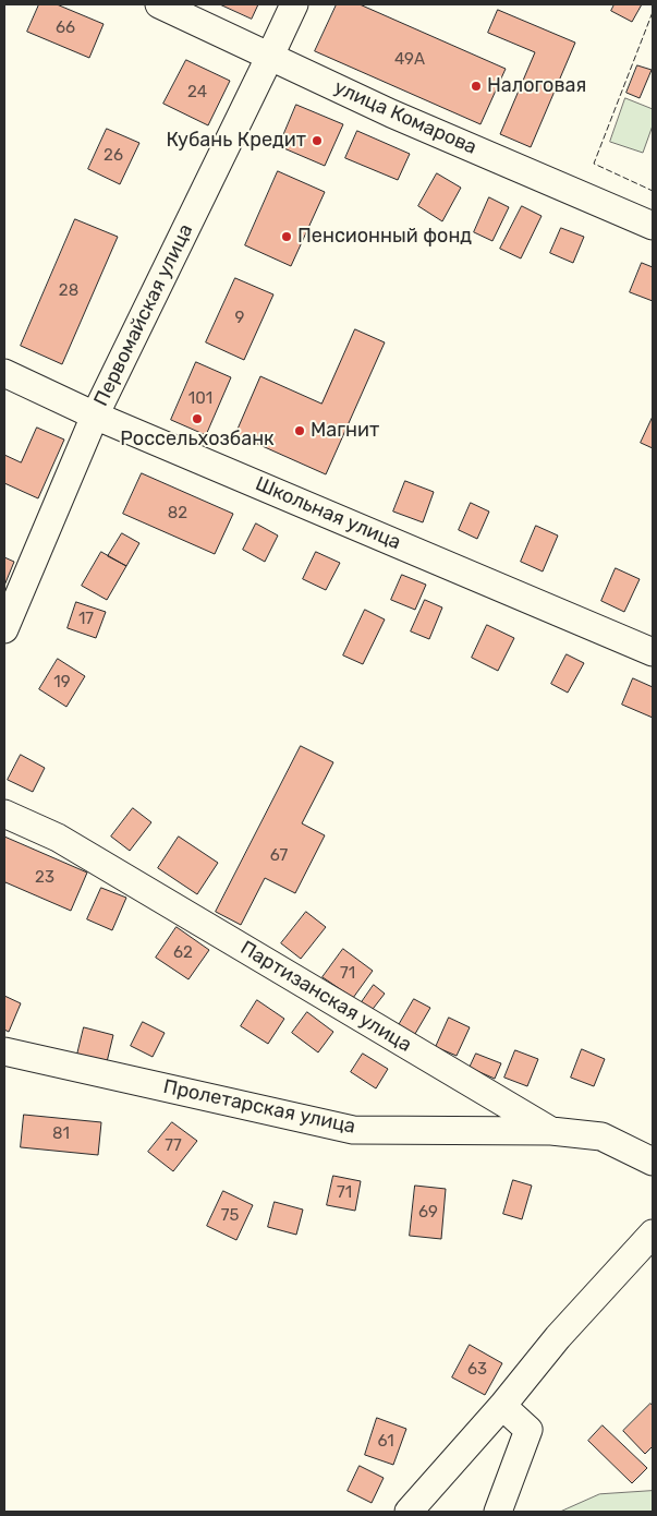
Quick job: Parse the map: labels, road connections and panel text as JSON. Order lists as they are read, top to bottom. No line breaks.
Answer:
{"streets":{"street":["улица Комарова","Первомайская улица","Школьная улица","Партизанская улица","Пролетарская улица"]},"crossings":[["улица Комарова","Первомайская улица"],["Первомайская улица","Школьная улица"],["Партизанская улица","Пролетарская улица"]],"places":["Налоговая","Кубань Кредит","Пенсионный фонд","Россельхозбанк","Магнит"],"house_numbers":["66","49А","24","26","28","9","101","82","17","19","67","23","62","71","81","77","71","69","75","63","61"]}
